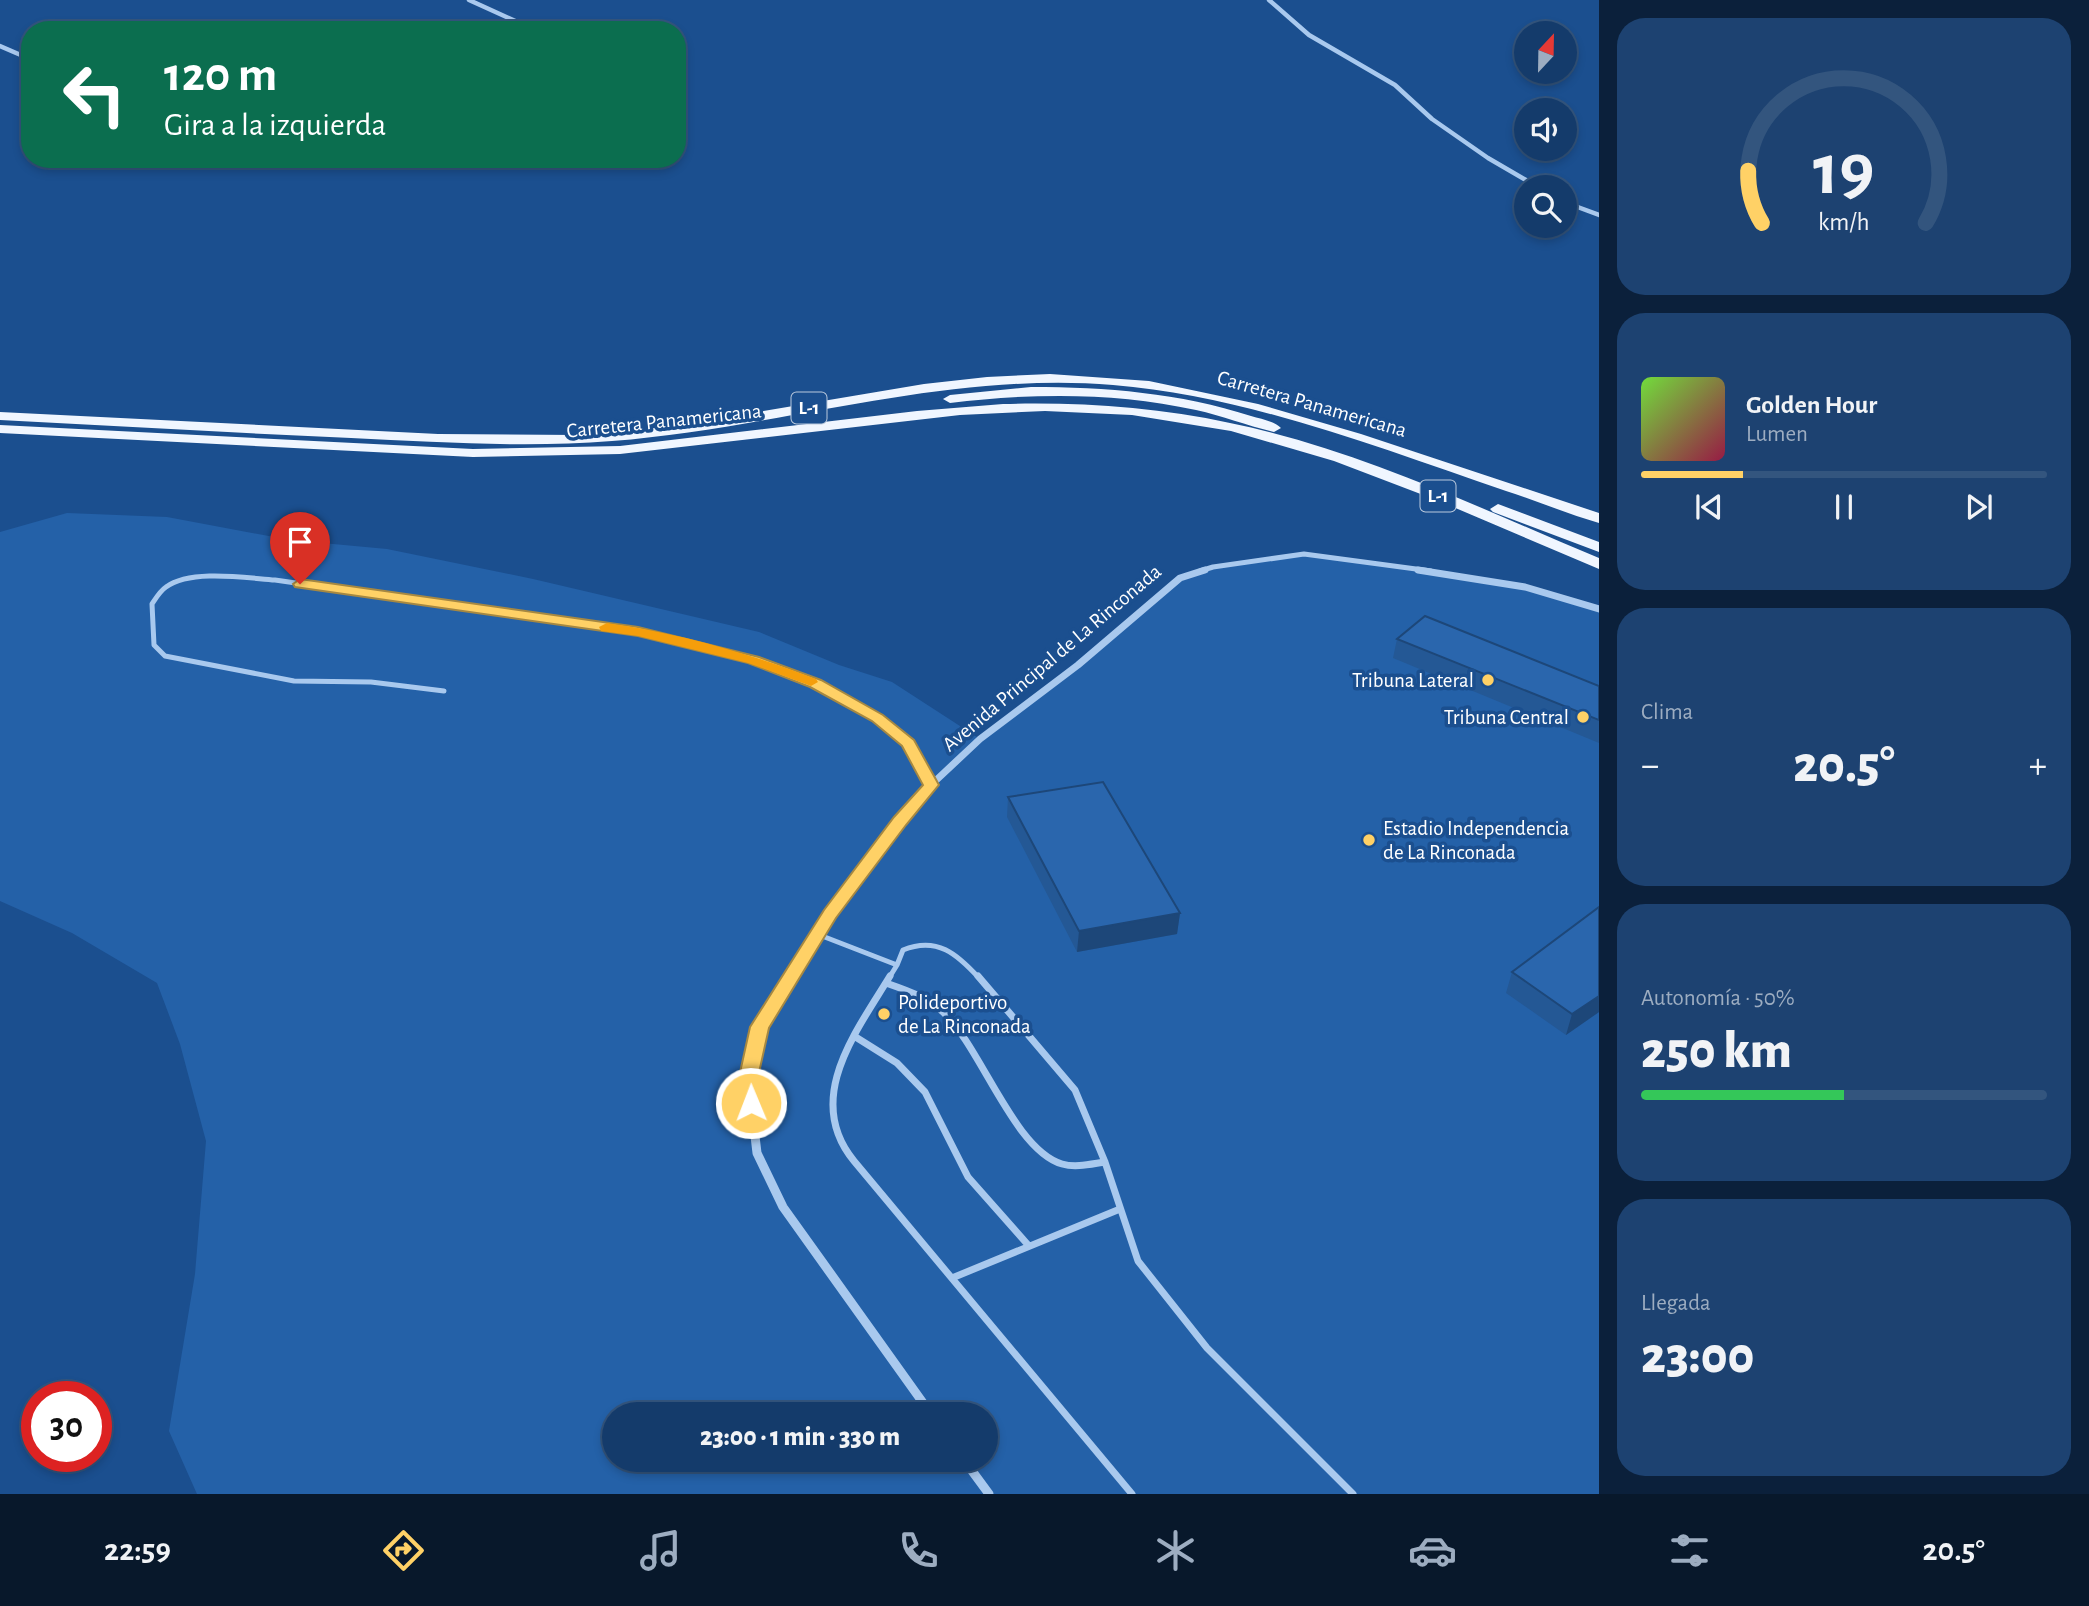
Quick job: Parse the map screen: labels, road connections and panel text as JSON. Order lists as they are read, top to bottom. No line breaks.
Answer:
{"streets":{"main road":["Carretera Panamericana","L-1"],"street":["Avenida Principal de La Rinconada"]},"places":["Tribuna Lateral","Tribuna Central","Estadio Independencia de La Rinconada","Polideportivo de La Rinconada"],"north":"top","page":{"turn":["120 m","Gira a la izquierda"],"song":["Golden Hour","Lumen"],"tile":["Clima",["Autonomía · 50%","250 km"],["Llegada","23:00"]],"heat":["−","20.5°","+"],"limit":"30","trip":"23:00 · 1 min · 330 m","tabs":["22:59","20.5°"],"gauge":["19","km/h"]}}
